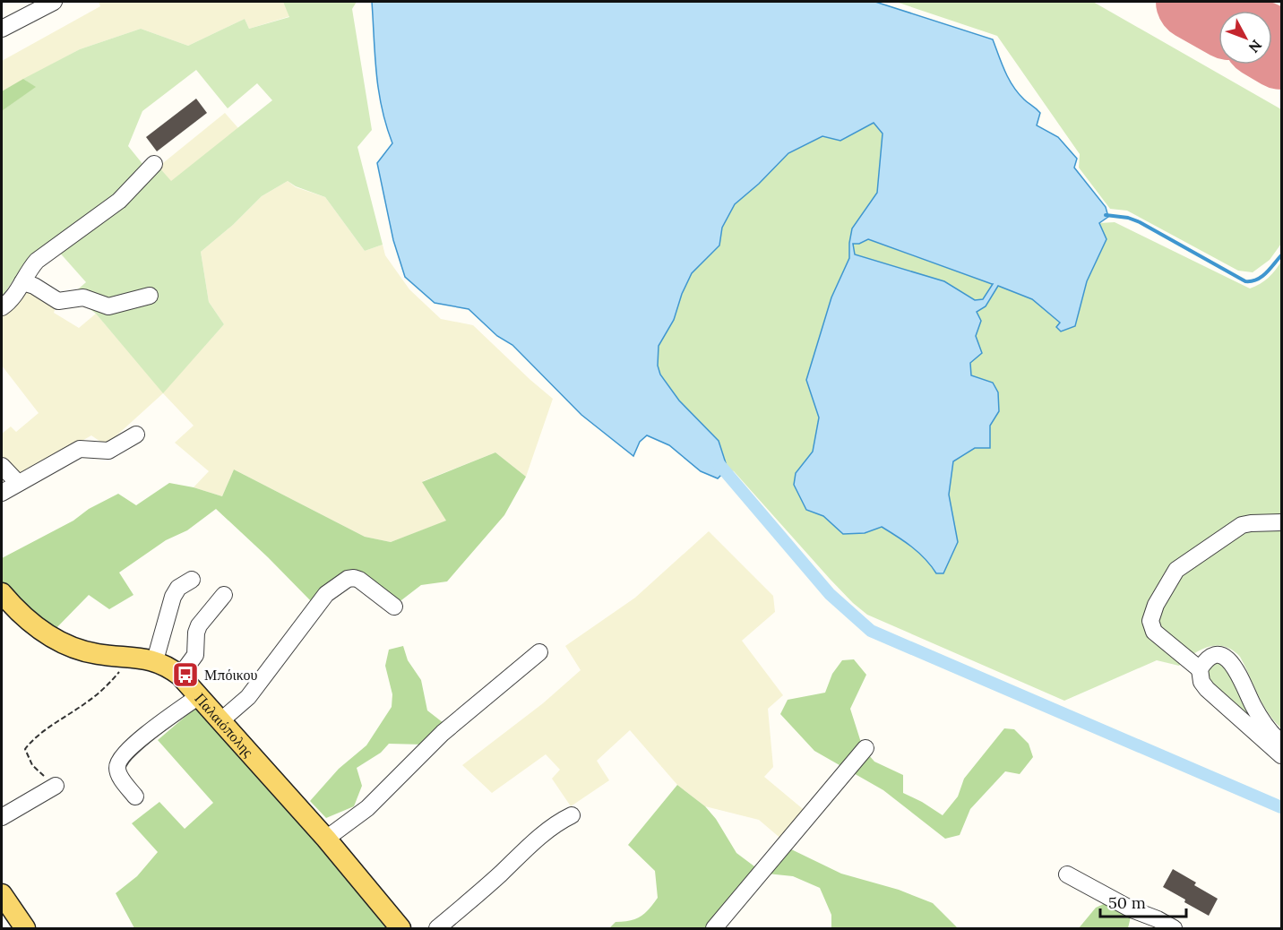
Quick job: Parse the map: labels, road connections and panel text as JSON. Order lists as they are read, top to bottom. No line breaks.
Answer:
{"streets":{"main road":["Παλαιόπολης"]},"places":{"bus stop":["Μπόικου"]},"scale_bar":"50 m","north":"bottom right"}
